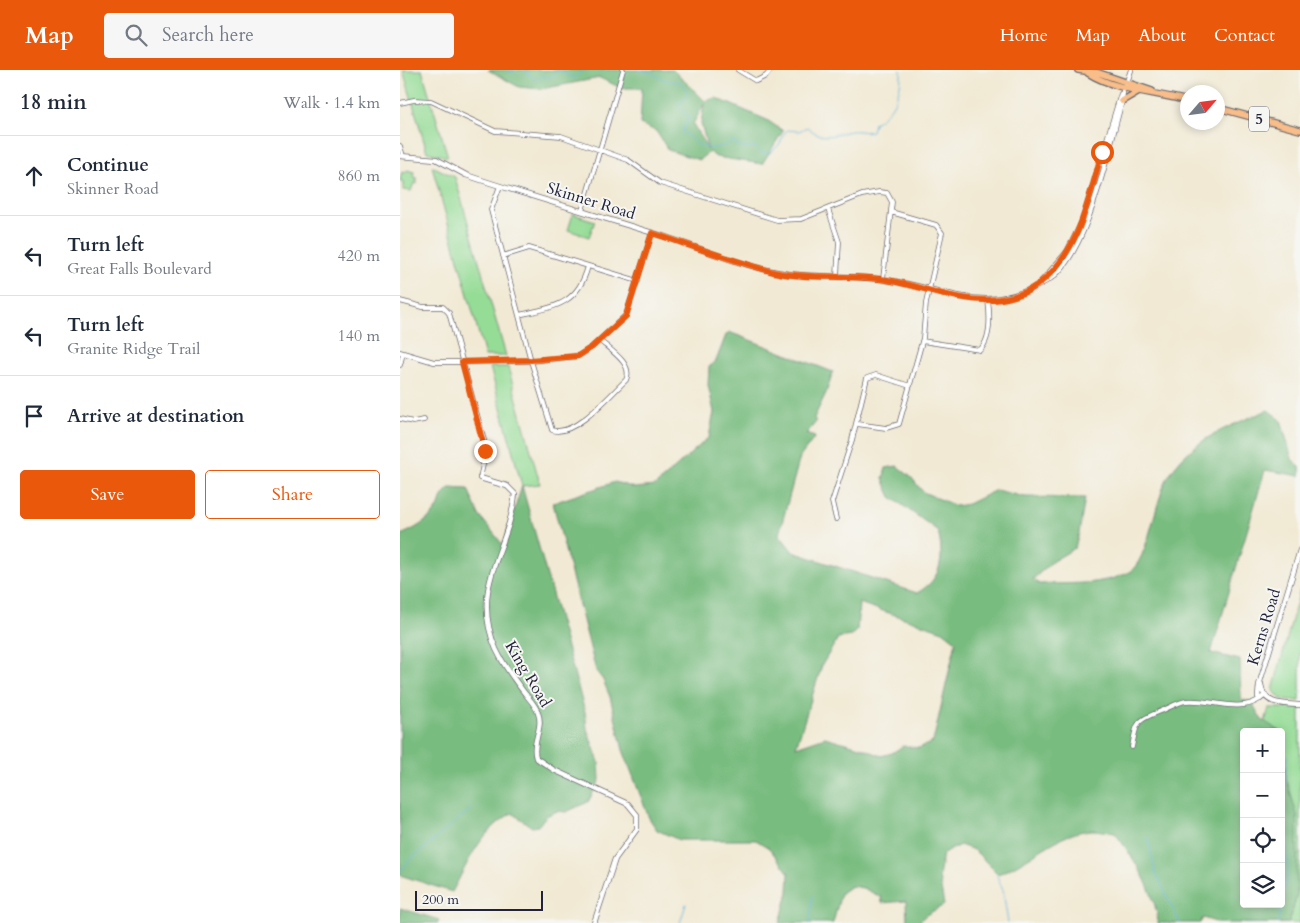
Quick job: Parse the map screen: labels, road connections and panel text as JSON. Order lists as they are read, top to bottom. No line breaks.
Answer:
{"streets":{"main road":["5"],"street":["Skinner Road","Kerns Road","King Road"]},"scale_bar":"200 m","north":"top right","page":{"header":"Map","search":"Search here","nav":["Home","Map","About","Contact"],"heading":["18 min","Walk · 1.4 km"],"list":[["Continue","Skinner Road","860 m"],["Turn left","Great Falls Boulevard","420 m"],["Turn left","Granite Ridge Trail","140 m"],"Arrive at destination"],"buttons":["Save","Share"],"map_buttons":["+","−"],"scale":"200 m"}}
